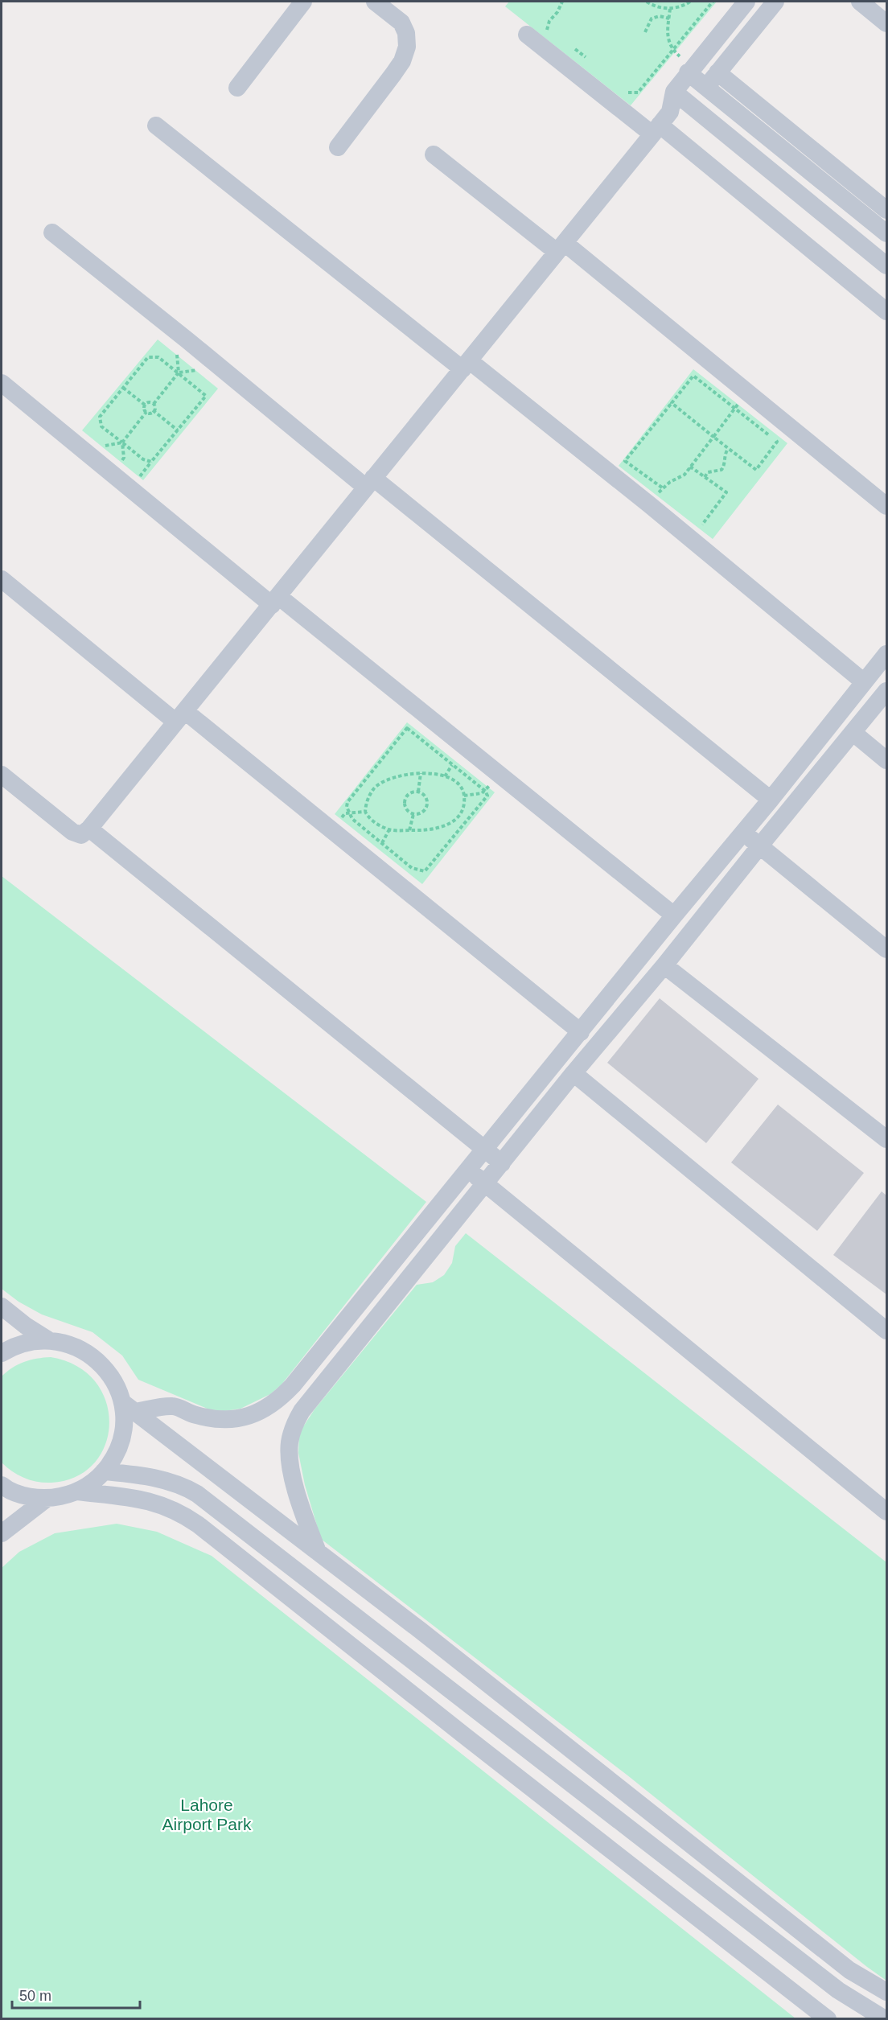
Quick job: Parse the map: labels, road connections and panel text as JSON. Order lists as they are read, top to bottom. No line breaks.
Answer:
{"parks":["Lahore Airport Park"],"scale_bar":"50 m"}
